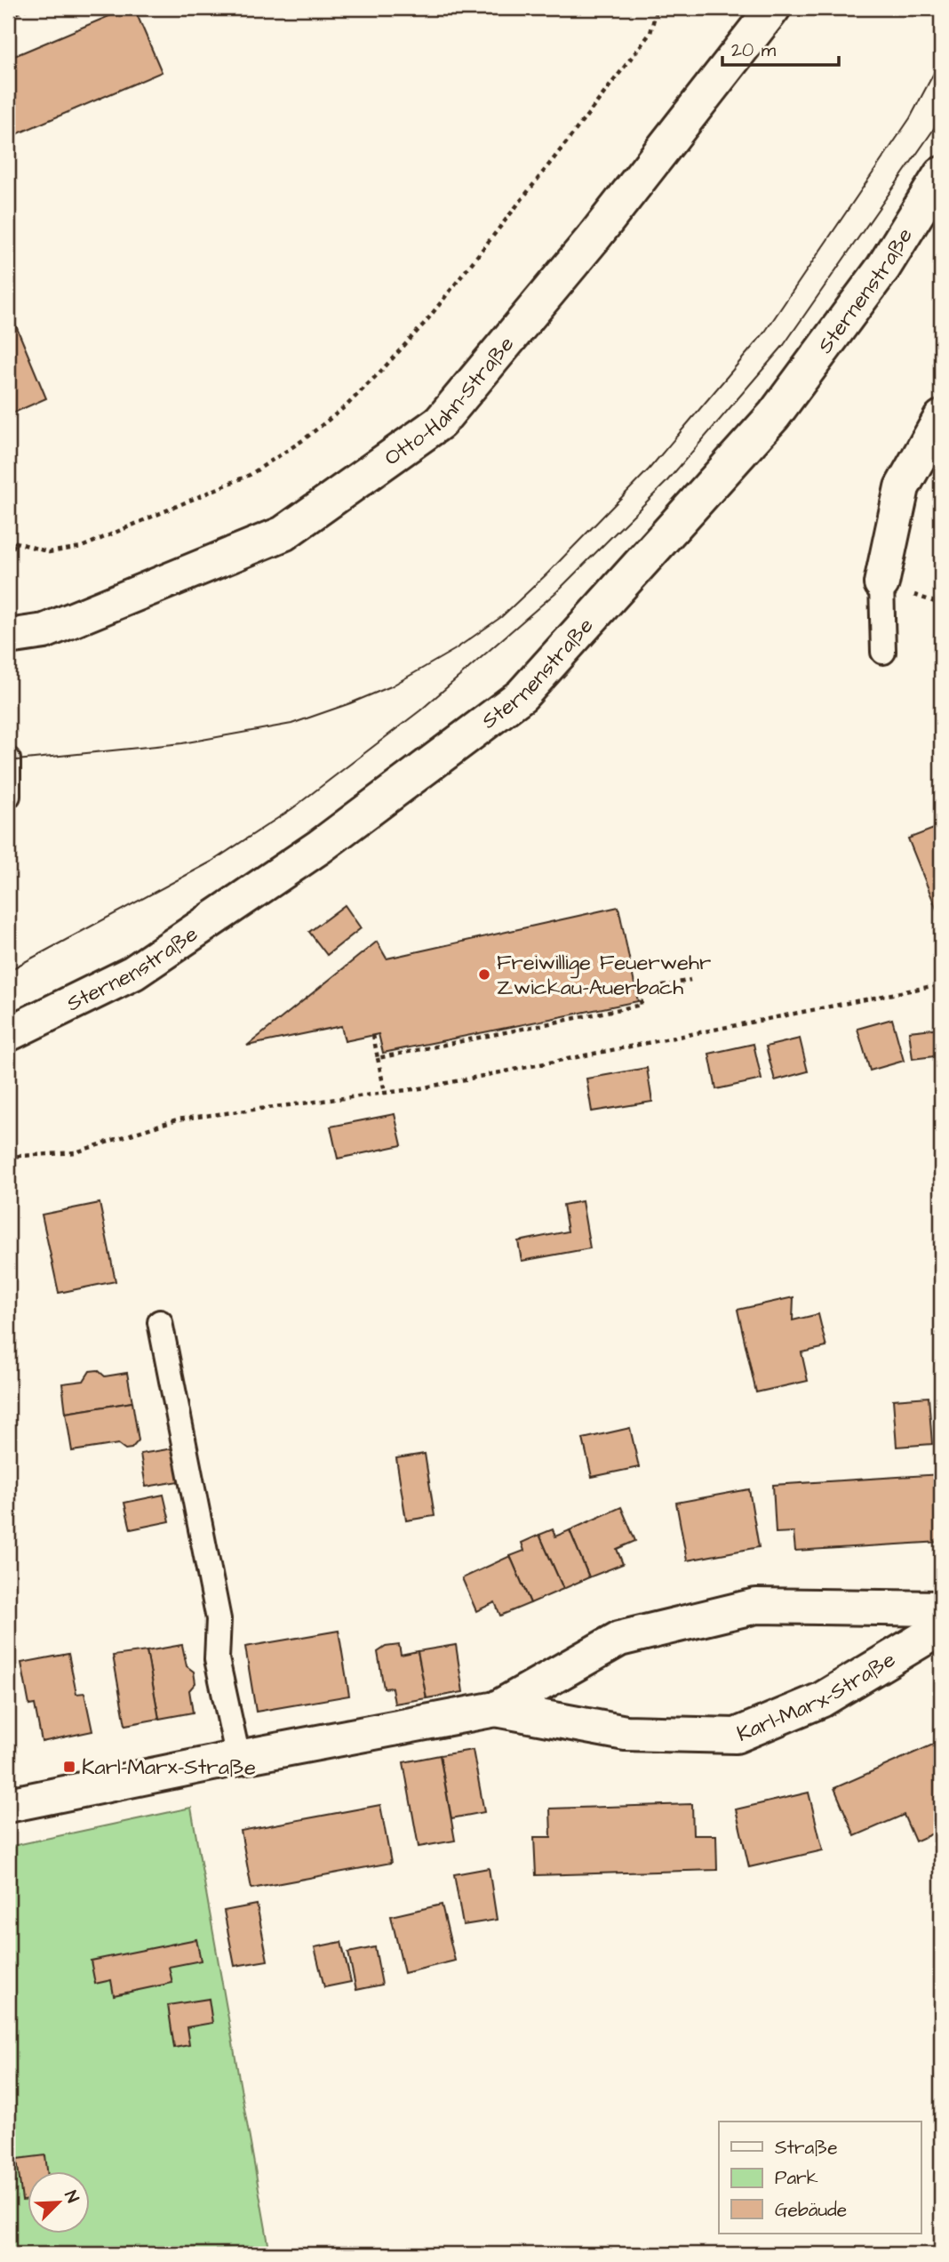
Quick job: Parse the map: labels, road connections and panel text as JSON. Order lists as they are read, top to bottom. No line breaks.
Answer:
{"streets":{"street":["Sternenstraße","Otto-Hahn-Straße","Karl-Marx-Straße"]},"places":{"other":["Freiwillige Feuerwehr Zwickau-Auerbach"],"transit":["Karl-Marx-Straße"]},"legend":["Straße","Park","Gebäude"],"scale_bar":"20 m","north":"top right"}
